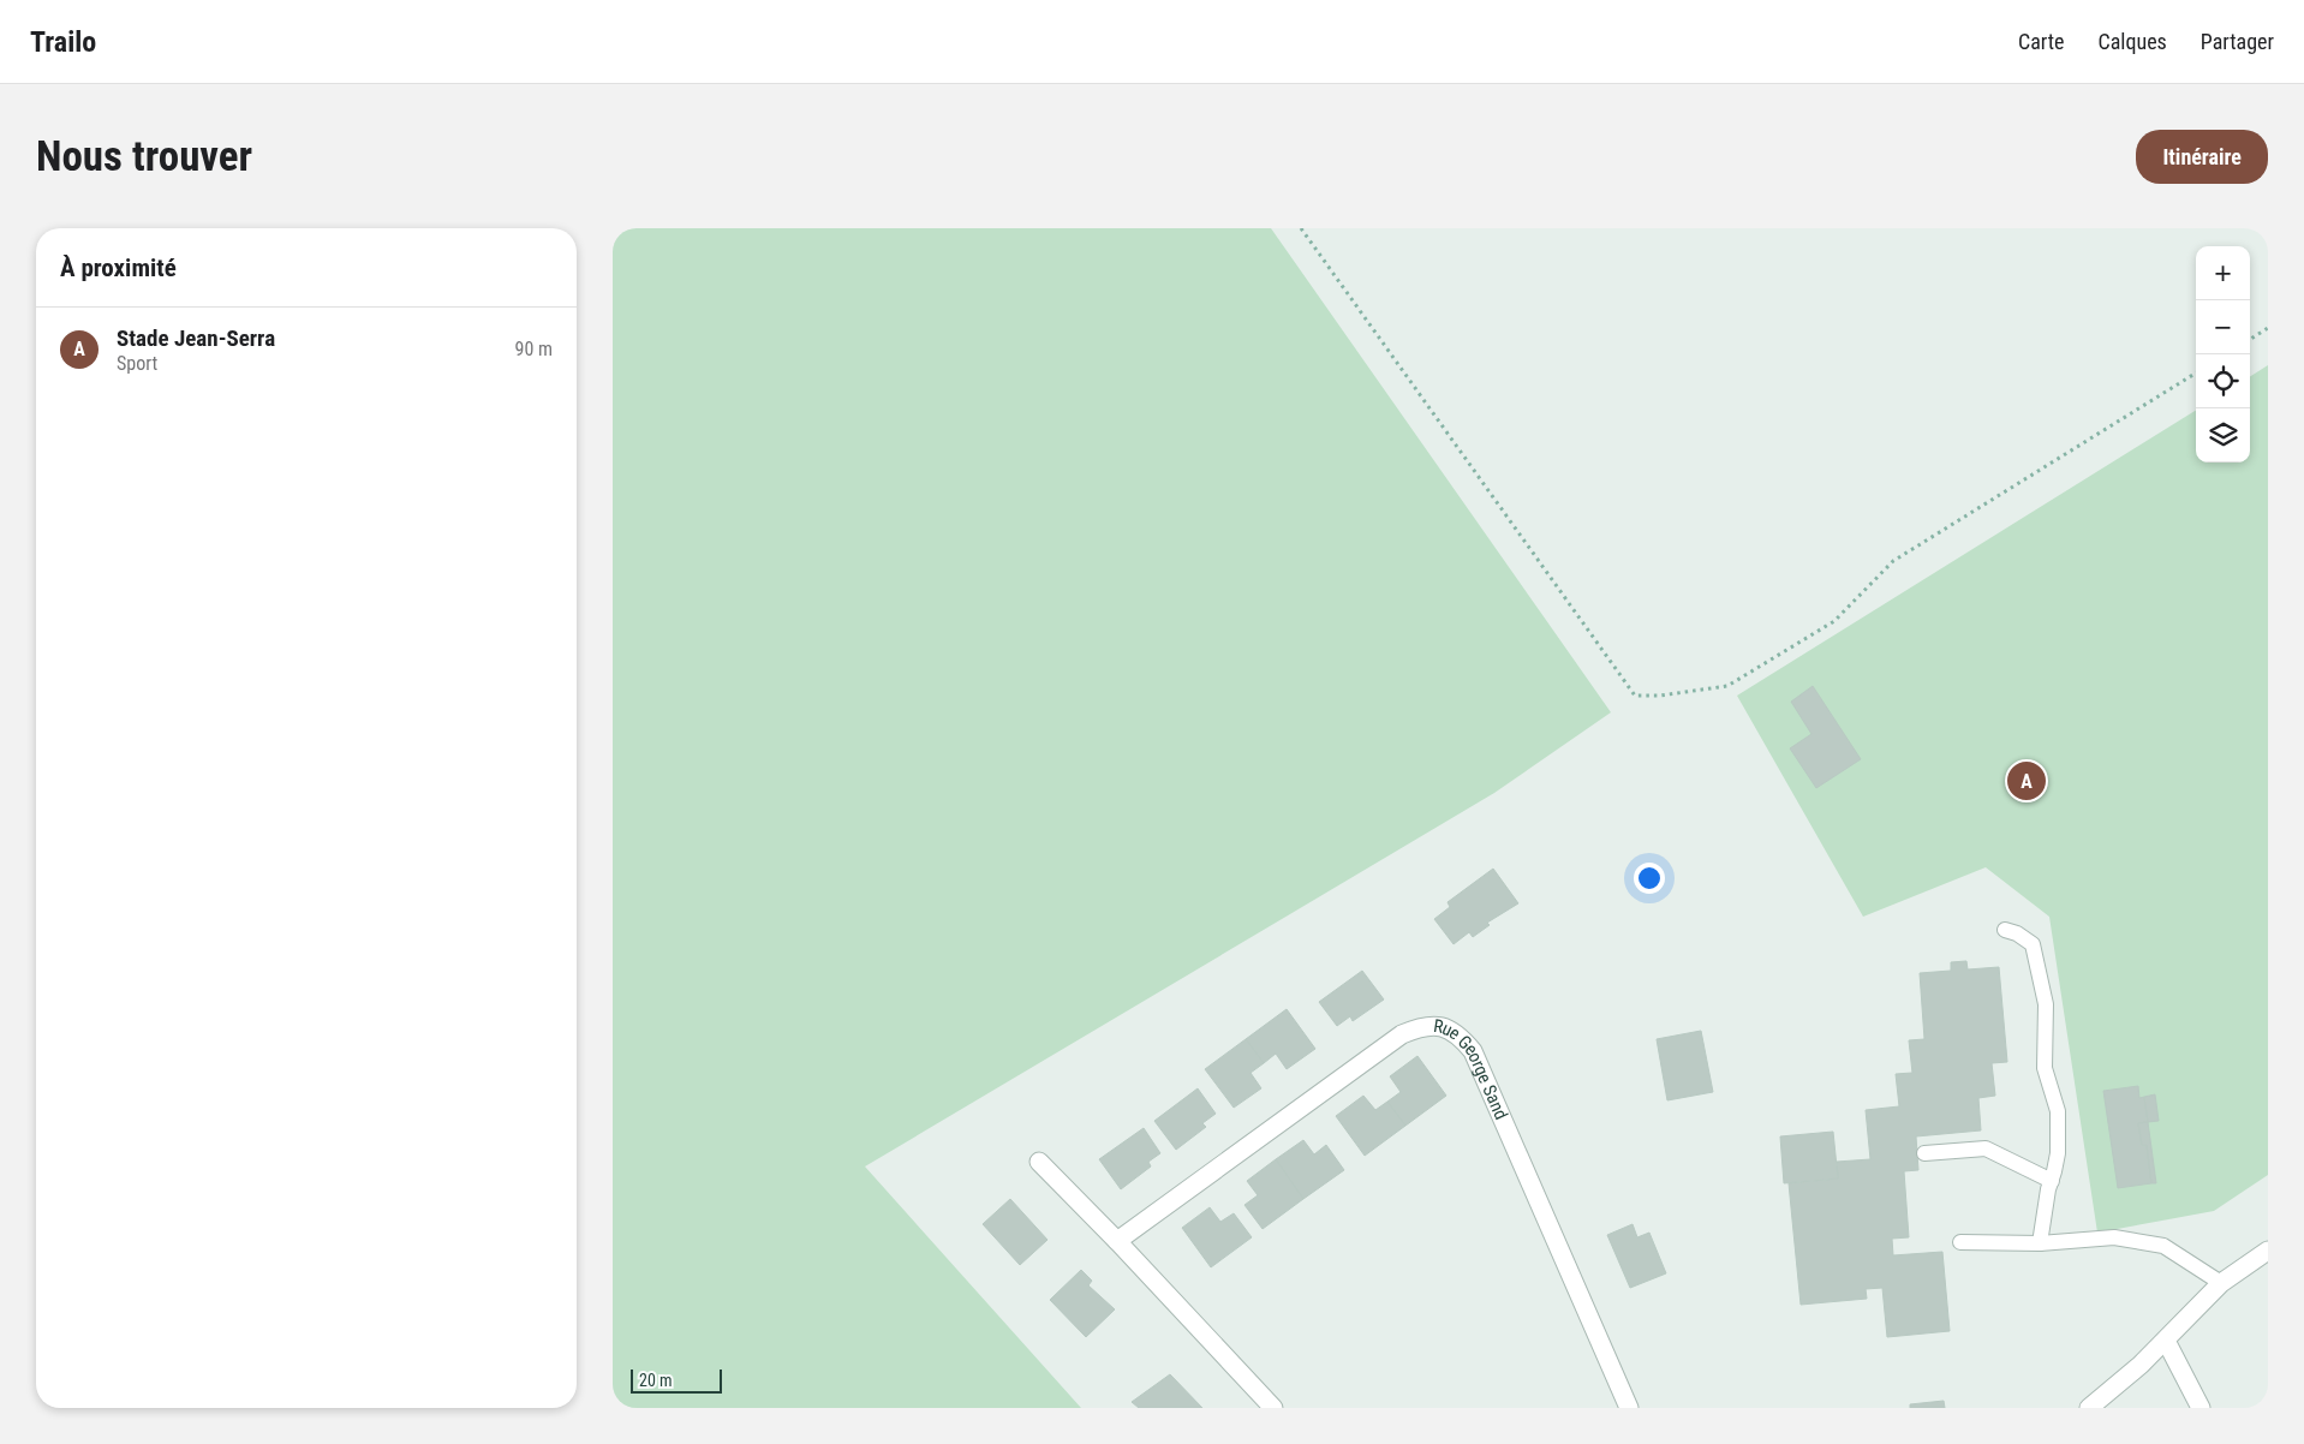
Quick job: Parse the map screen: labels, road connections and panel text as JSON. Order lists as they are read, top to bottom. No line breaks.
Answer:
{"streets":{"street":["Rue George Sand"]},"scale_bar":"20 m","page":{"header":"Trailo","nav":["Carte","Calques","Partager"],"buttons":"Itinéraire","title":"Nous trouver","heading":"À proximité","map_buttons":["+","−"],"list":[{"mark":"A","name":"Stade Jean-Serra","note":"Sport","value":"90 m"}],"pins":"A","scale":"20 m"}}
